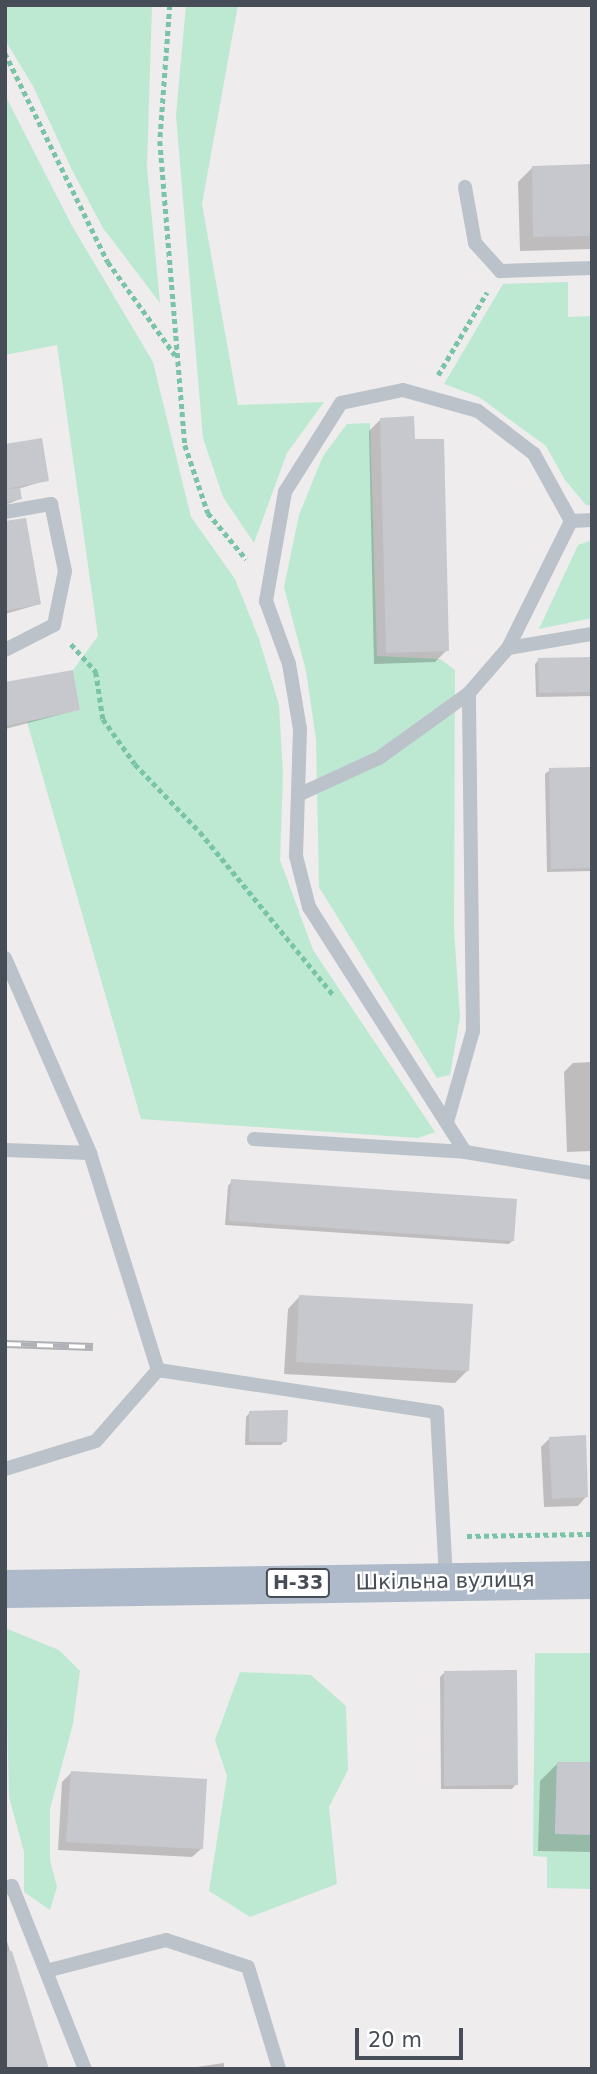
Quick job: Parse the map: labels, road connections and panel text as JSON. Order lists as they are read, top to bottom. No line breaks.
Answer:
{"streets":{"main road":["Шкільна вулиця","Н-33"]},"scale_bar":"20 m"}
